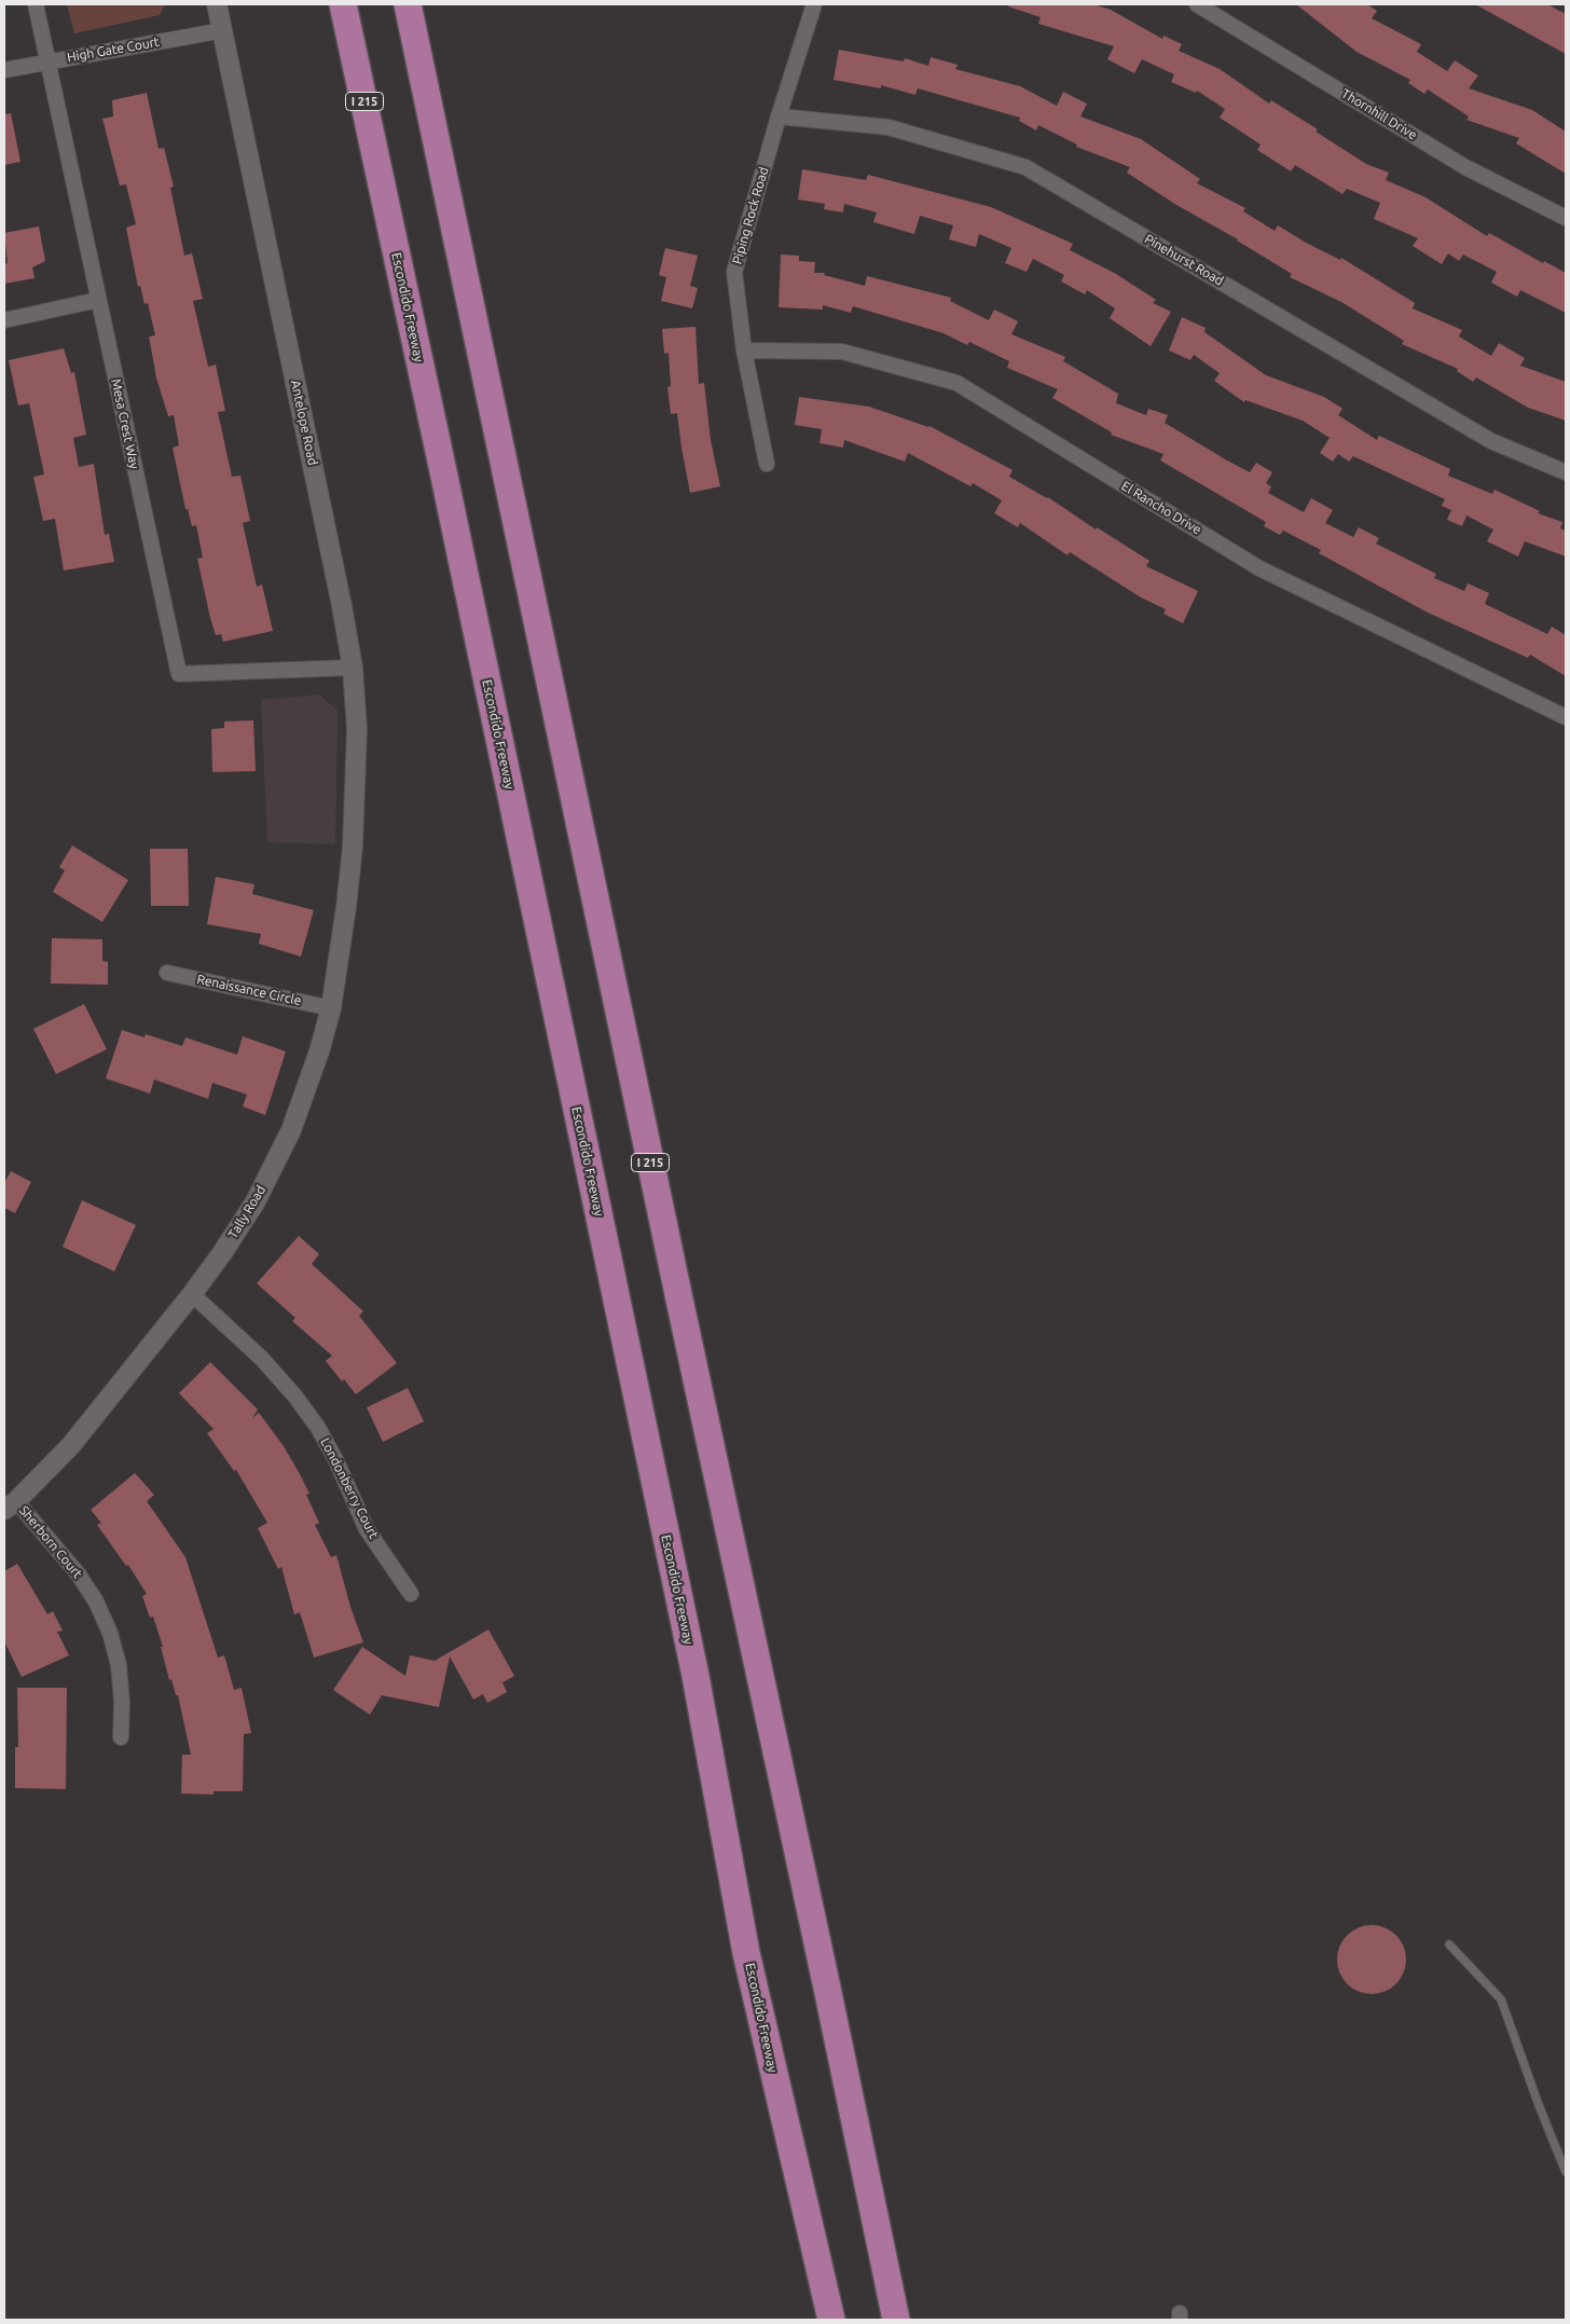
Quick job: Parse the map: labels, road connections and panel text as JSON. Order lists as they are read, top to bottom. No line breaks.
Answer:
{"streets":{"highway":["I 215","Escondido Freeway"],"street":["High Gate Court","Thornhill Drive","Piping Rock Road","Pinehurst Road","Antelope Road","Mesa Crest Way","El Rancho Drive","Renaissance Circle","Tally Road","Londonberry Court","Sherborn Court"]},"crossings":[["High Gate Court","Antelope Road"],["High Gate Court","Mesa Crest Way"],["Piping Rock Road","Pinehurst Road"],["Piping Rock Road","El Rancho Drive"],["Antelope Road","Mesa Crest Way"],["Antelope Road","Tally Road"],["Renaissance Circle","Tally Road"],["Tally Road","Londonberry Court"],["Tally Road","Sherborn Court"]]}
